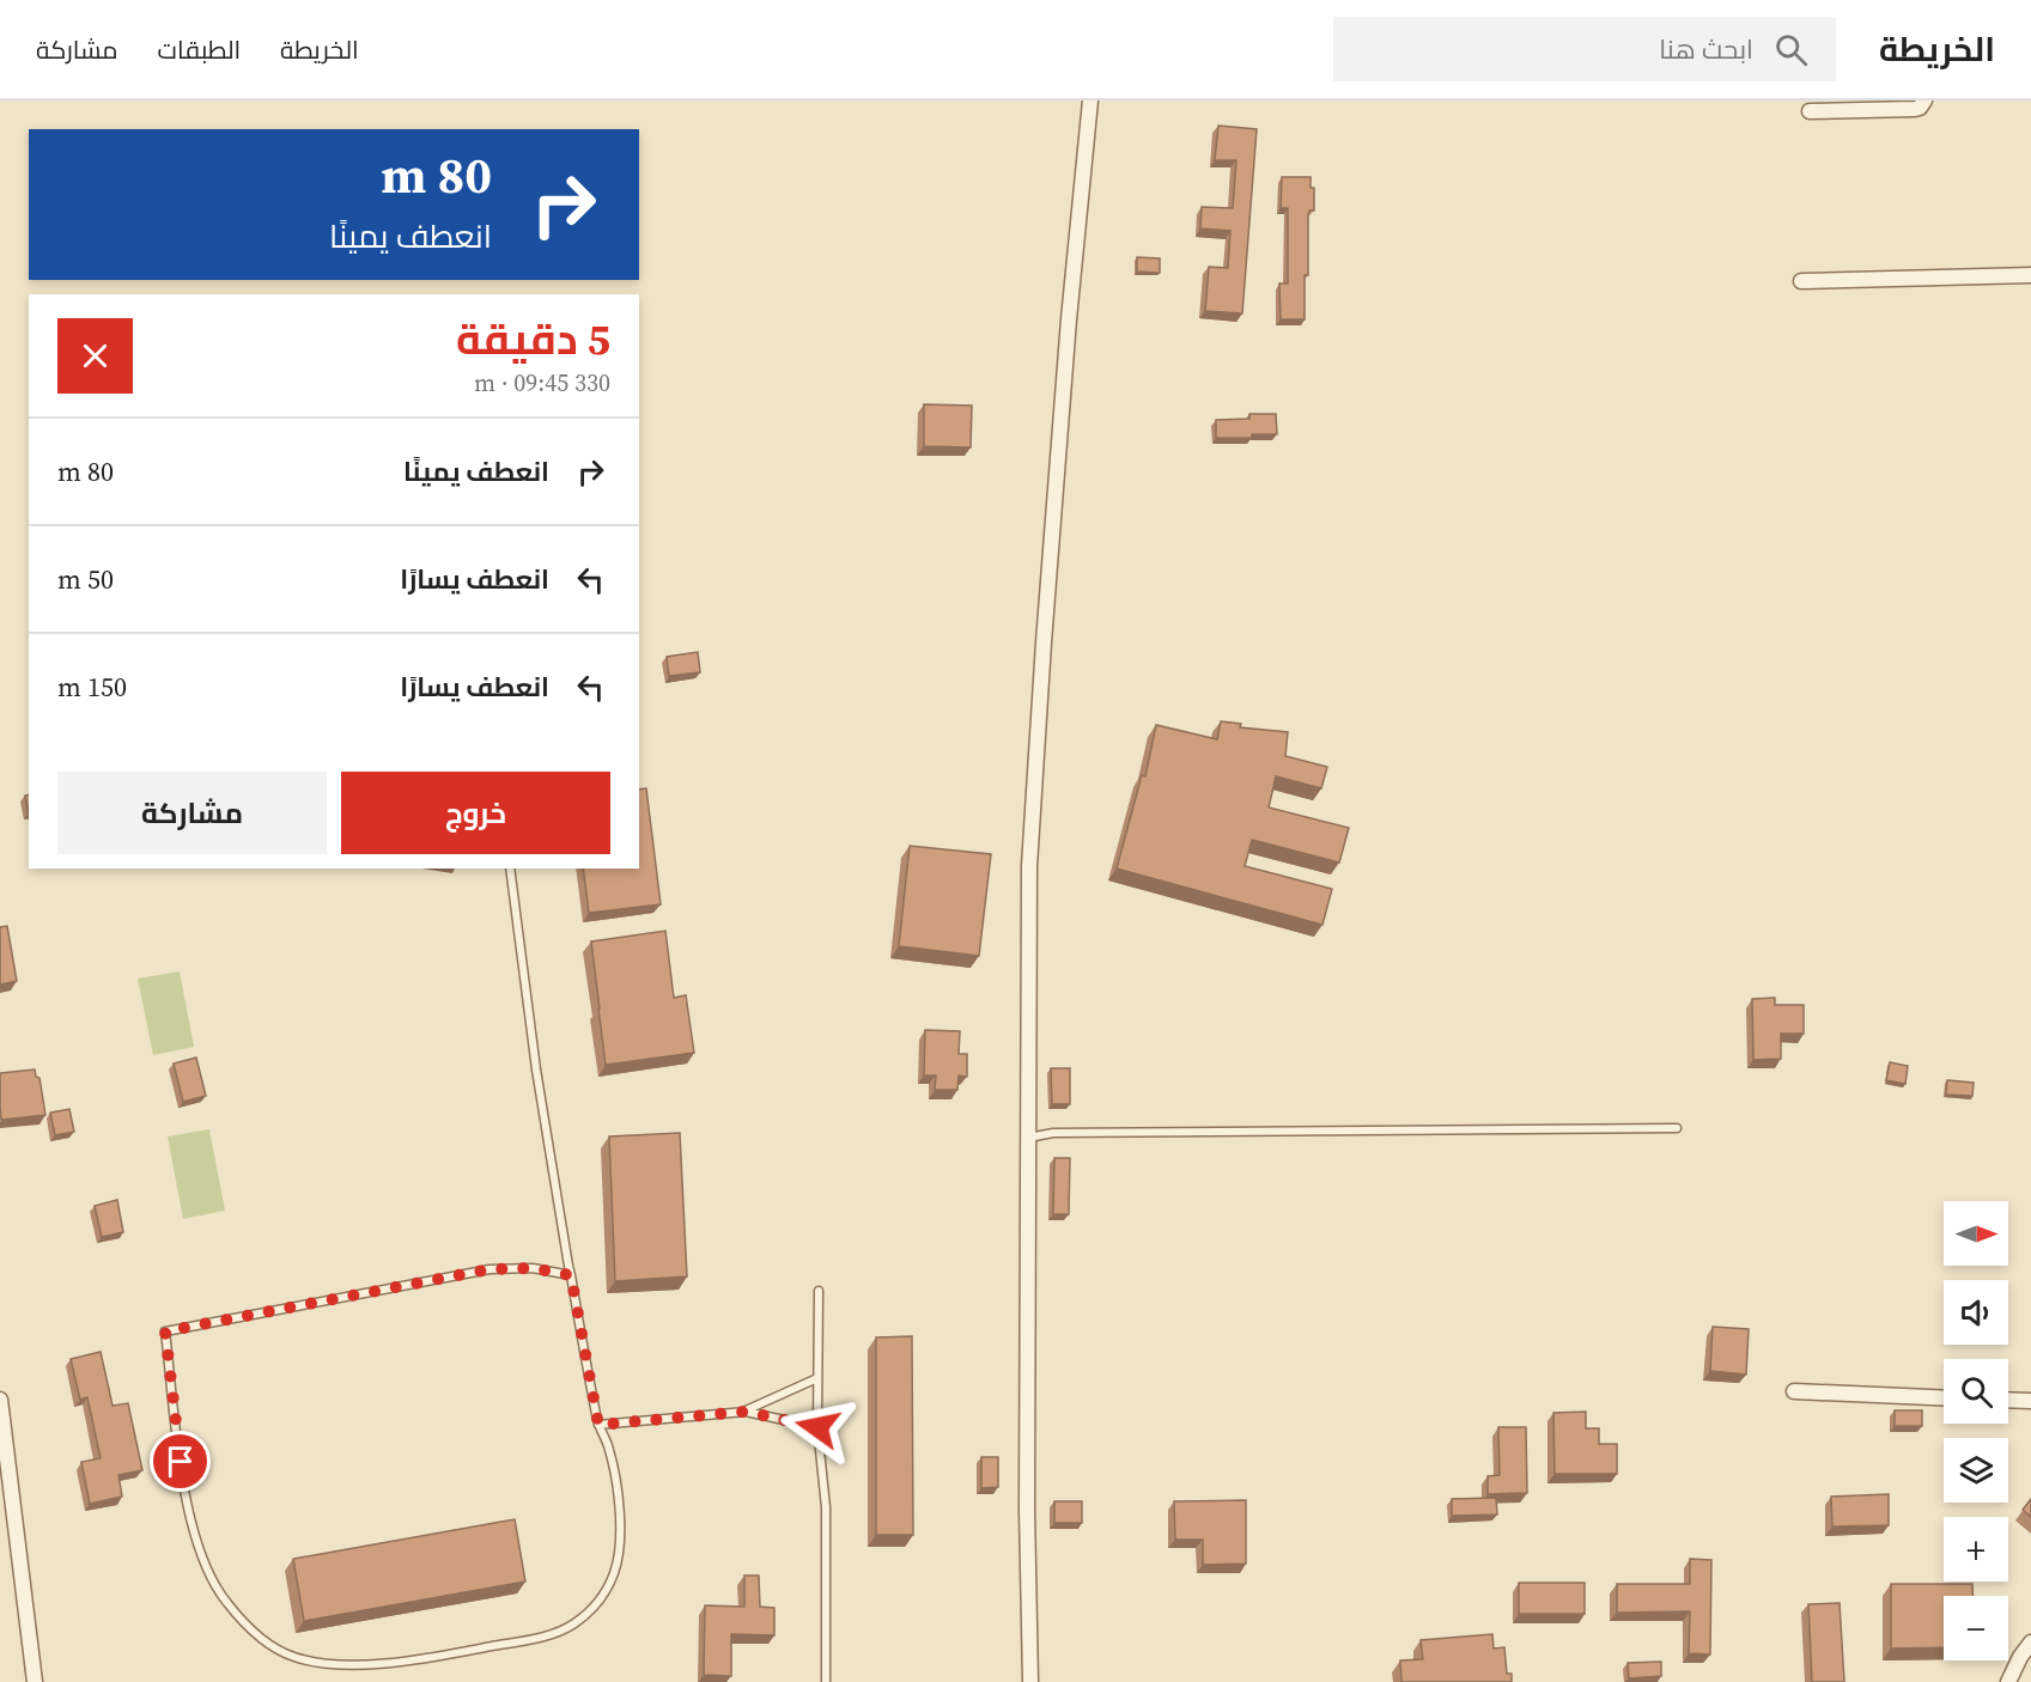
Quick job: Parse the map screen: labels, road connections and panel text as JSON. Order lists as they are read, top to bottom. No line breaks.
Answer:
{"north":"right","page":{"header":"الخريطة","search":"ابحث هنا","nav":["الخريطة","الطبقات","مشاركة"],"turn":["80 m","انعطف يمينًا"],"heading":["5 دقيقة","330 m · 09:45"],"list":[{"name":"انعطف يمينًا","value":"80 m"},{"name":"انعطف يسارًا","value":"50 m"},{"name":"انعطف يسارًا","value":"150 m"}],"buttons":["خروج","مشاركة"],"map_buttons":["+","−"]}}
